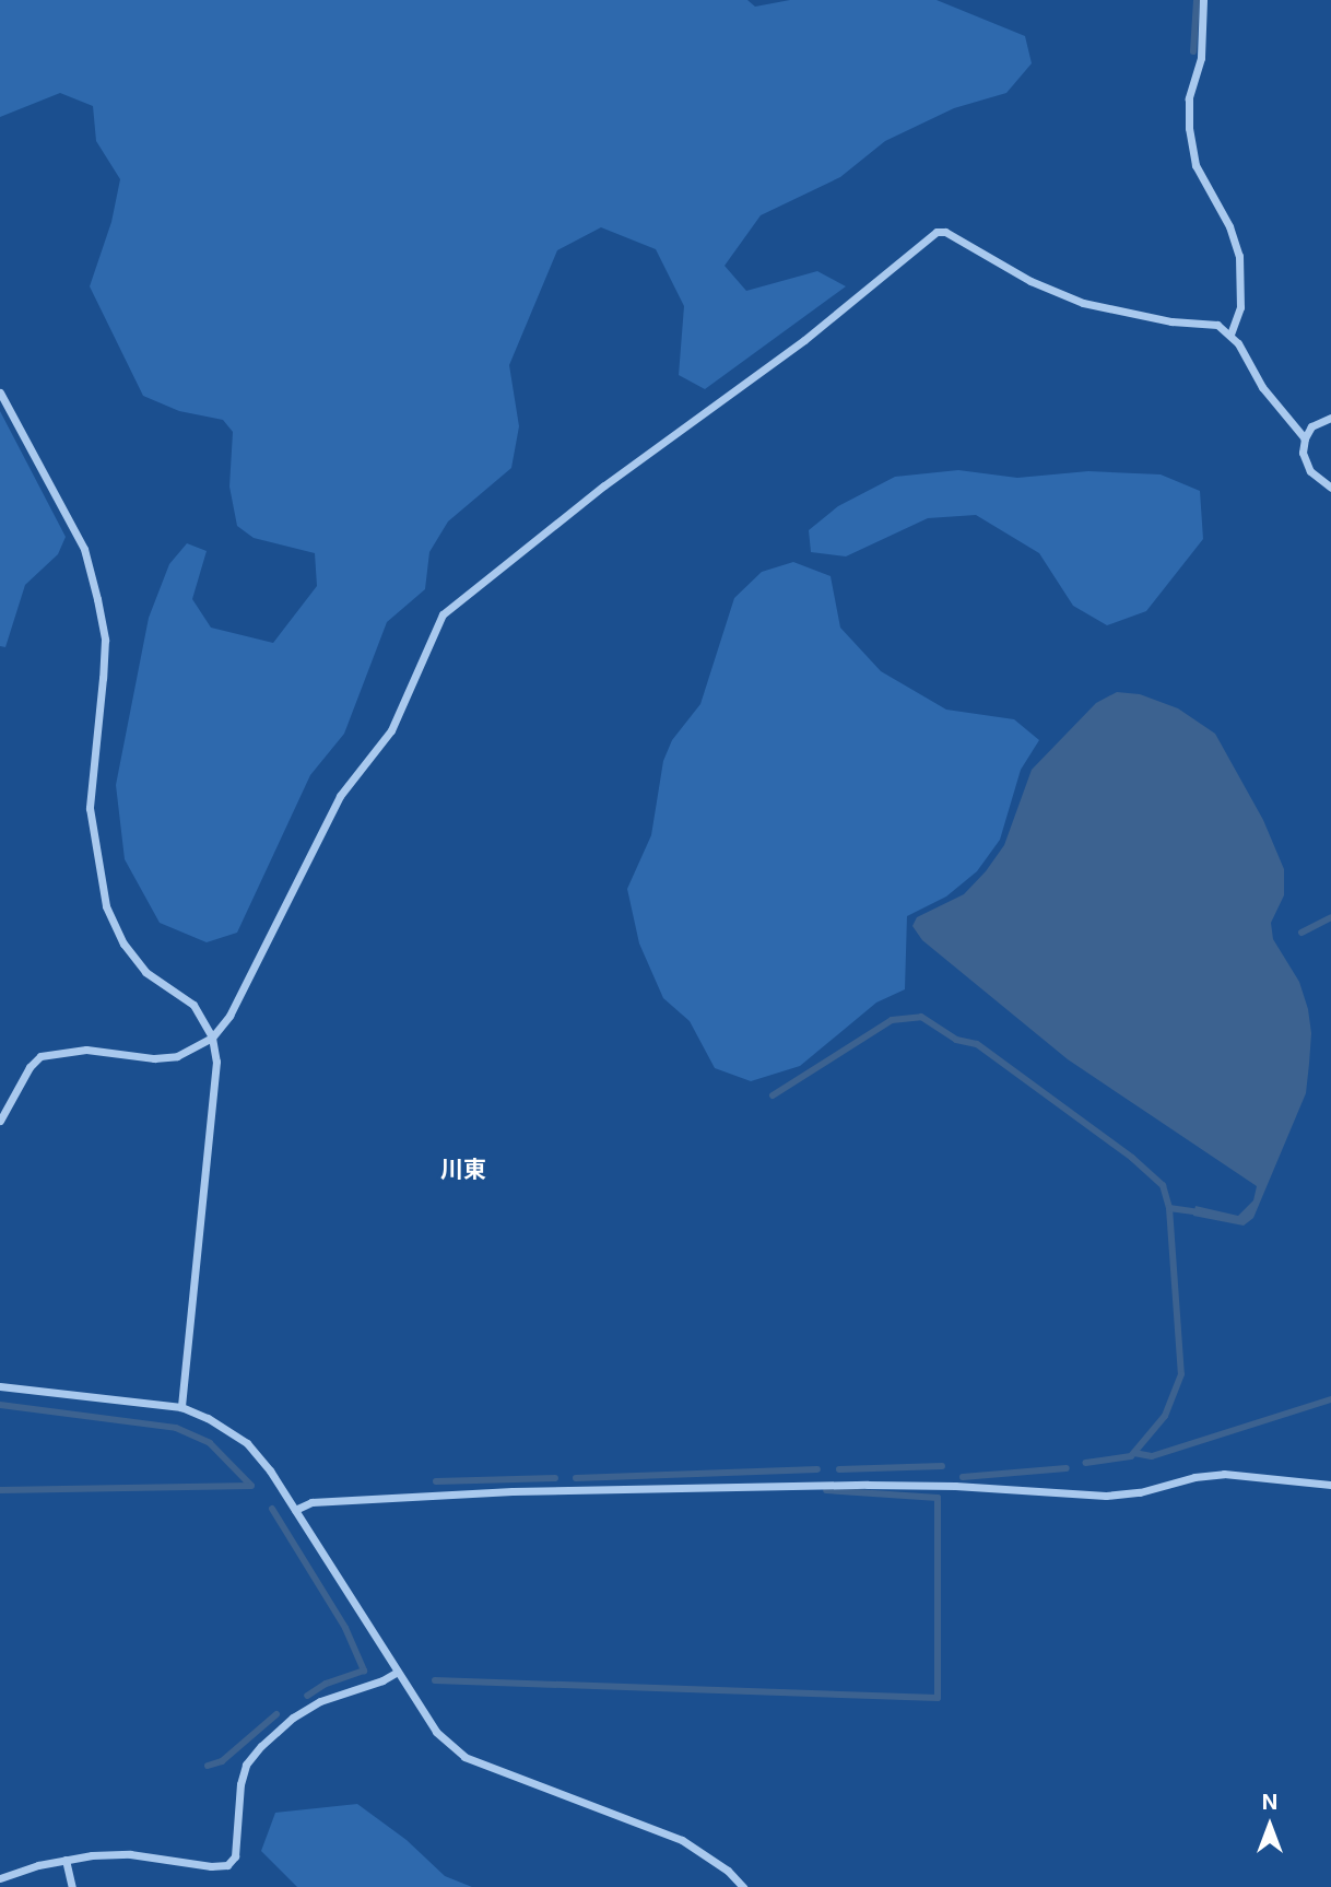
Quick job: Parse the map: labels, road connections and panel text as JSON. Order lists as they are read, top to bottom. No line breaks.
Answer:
{"districts":["川東"],"north":"top"}
